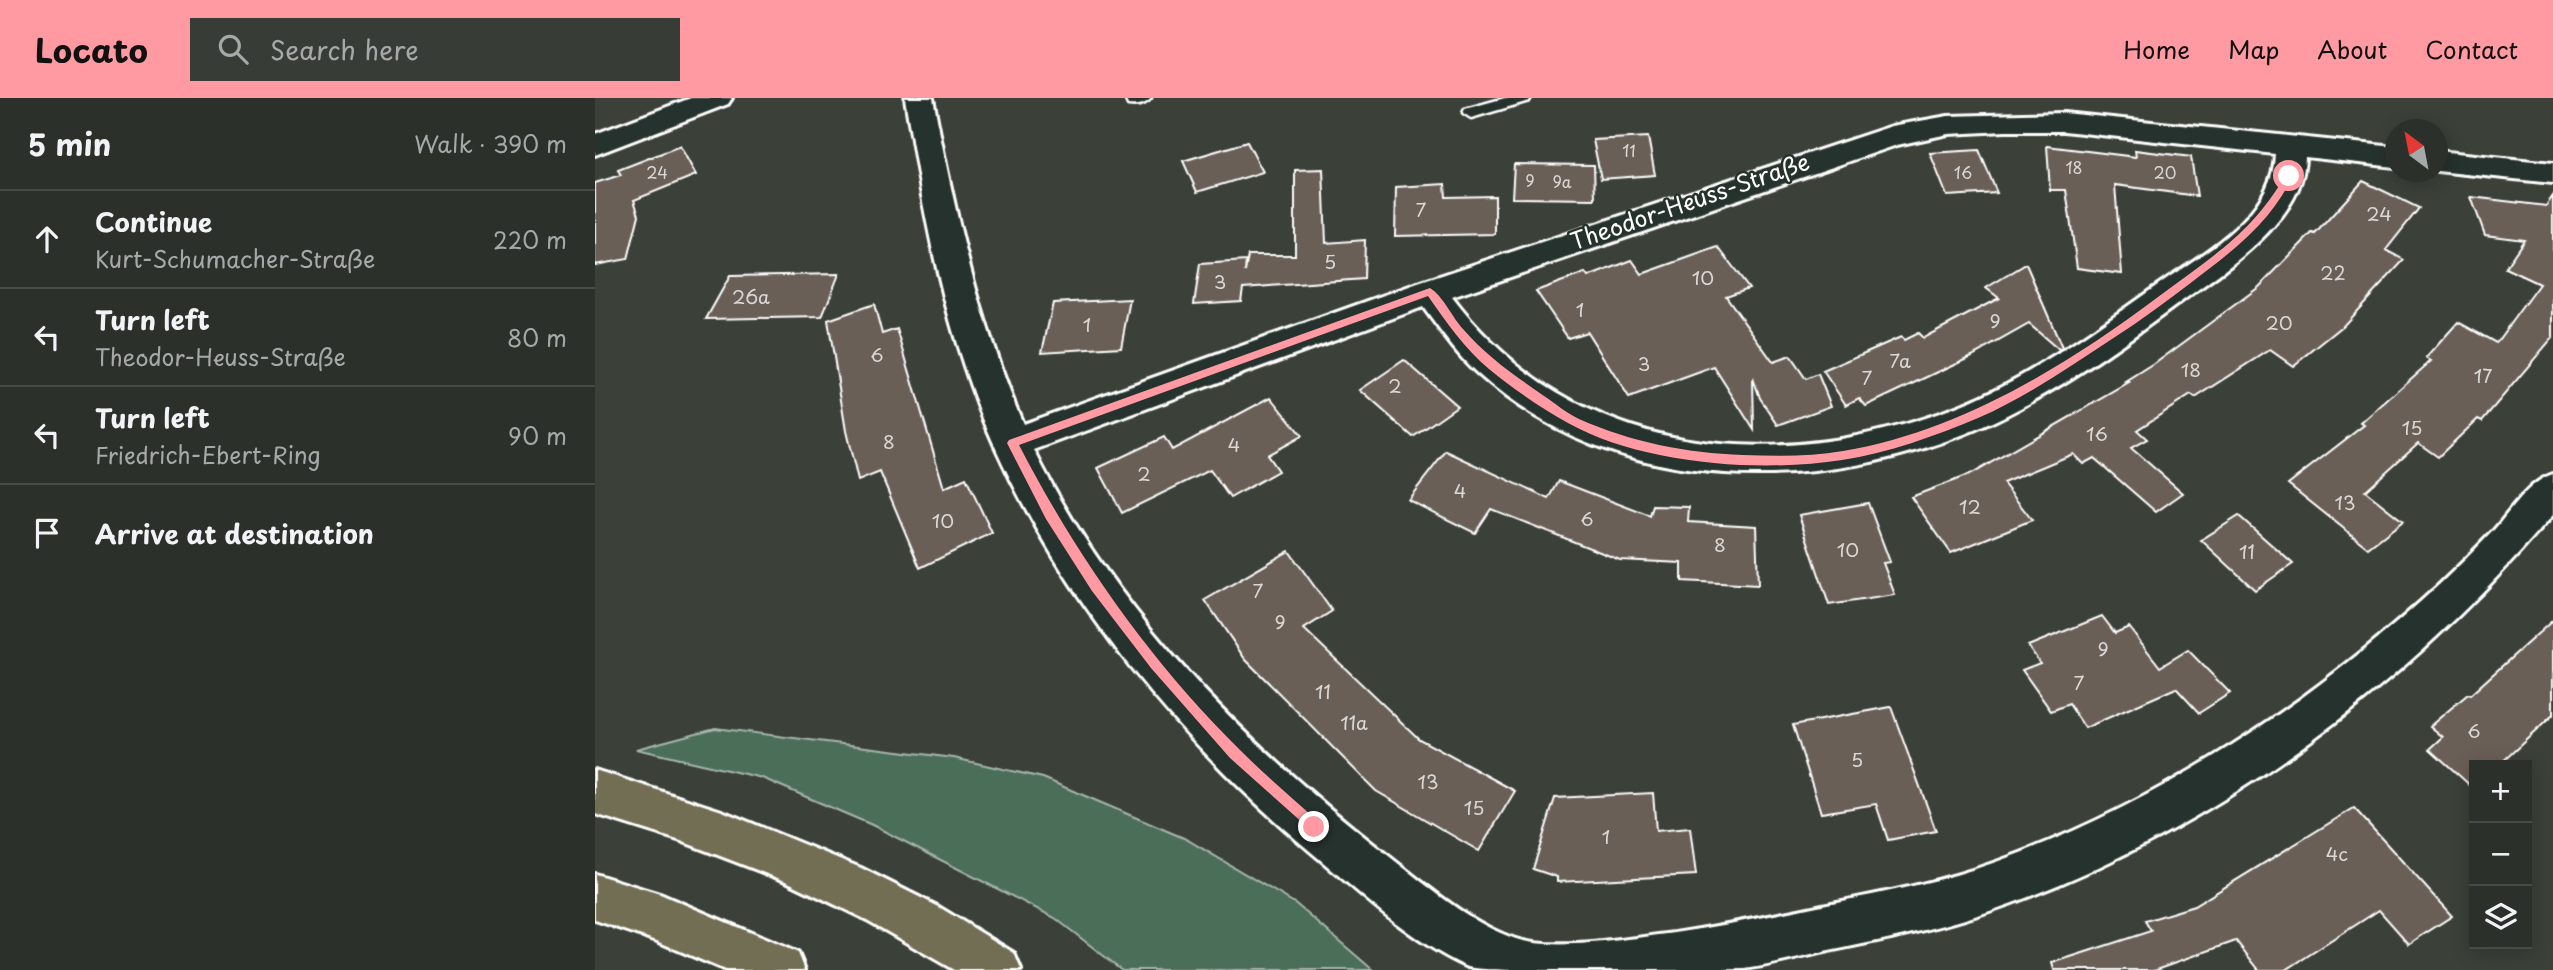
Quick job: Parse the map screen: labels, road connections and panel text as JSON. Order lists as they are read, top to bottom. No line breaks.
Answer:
{"streets":{"street":["Theodor-Heuss-Straße"]},"house_numbers":["11","18","24","16","20","9","9a","7","24","5","22","10","3","26a","1","9","20","1","6","7a","3","18","17","7","2","15","16","8","4","2","4","13","12","6","10","8","10","11","7","9","9","7","11","11a","6","5","13","15","1","4c"],"north":"top left","page":{"header":"Locato","search":"Search here","nav":["Home","Map","About","Contact"],"heading":["5 min","Walk · 390 m"],"list":[["Continue","Kurt-Schumacher-Straße","220 m"],["Turn left","Theodor-Heuss-Straße","80 m"],["Turn left","Friedrich-Ebert-Ring","90 m"],"Arrive at destination"],"map_buttons":["+","−"]}}
